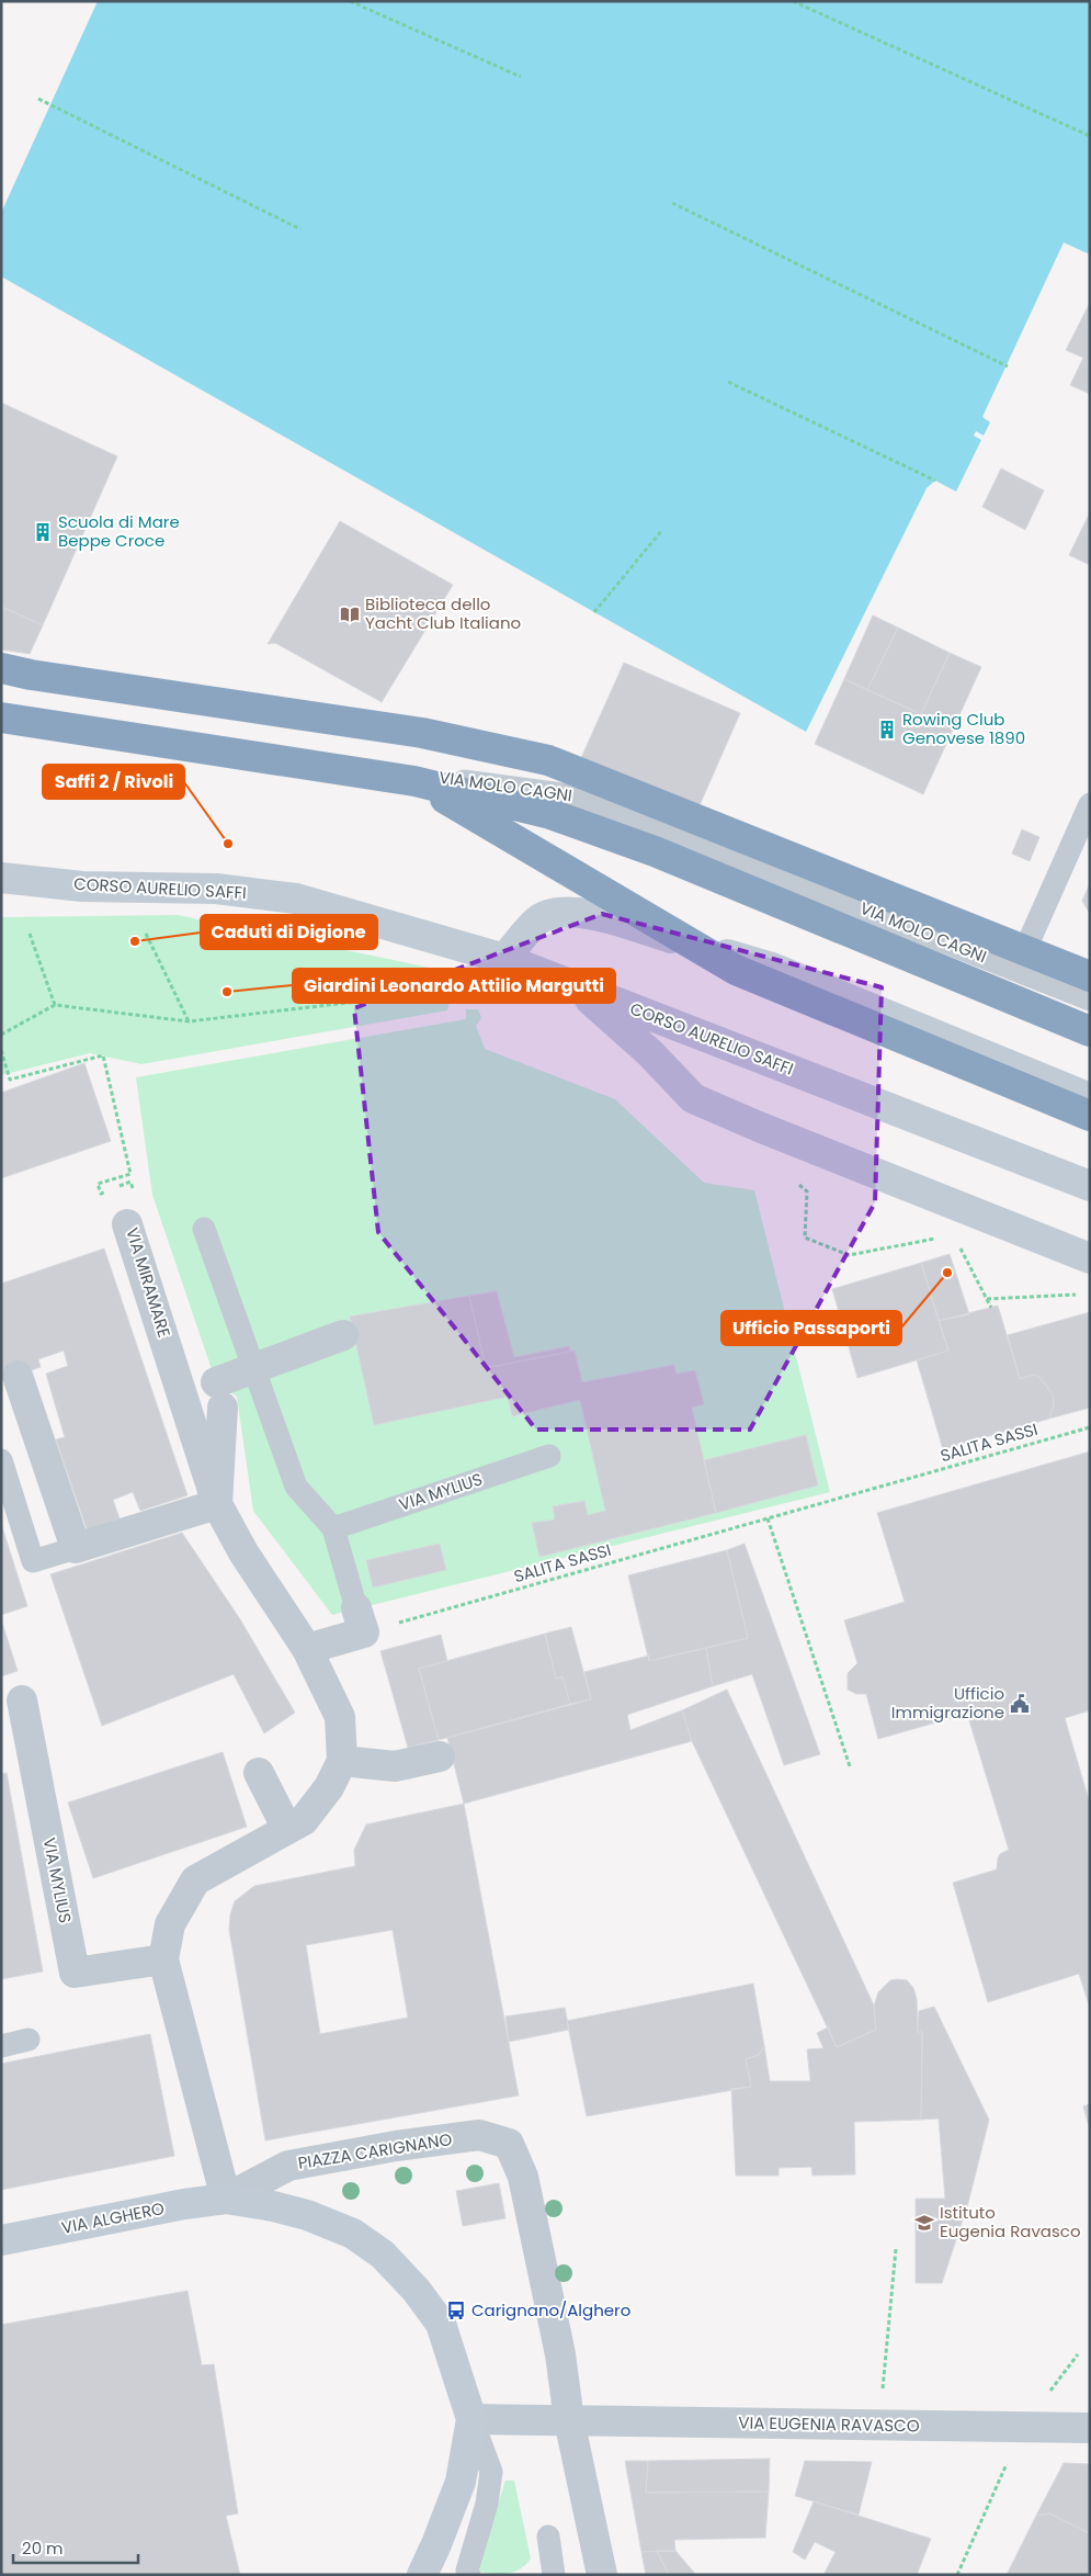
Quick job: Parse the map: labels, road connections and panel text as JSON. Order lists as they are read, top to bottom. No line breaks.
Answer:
{"streets":{"main road":["CORSO AURELIO SAFFI","VIA ALGHERO"],"street":["VIA MIRAMARE","VIA MYLIUS","PIAZZA CARIGNANO","VIA EUGENIA RAVASCO"],"lane":["VIA MOLO CAGNI"],"path":["SALITA SASSI"]},"crossings":[["PIAZZA CARIGNANO","VIA ALGHERO"],["PIAZZA CARIGNANO","VIA EUGENIA RAVASCO"]],"places":{"building":["Scuola di Mare Beppe Croce","Rowing Club Genovese 1890"],"library":["Biblioteca dello Yacht Club Italiano"],"other":["Saffi 2 / Rivoli","Caduti di Digione","Giardini Leonardo Attilio Margutti","Ufficio Passaporti"],"public building":["Ufficio Immigrazione"],"school or university":["Istituto Eugenia Ravasco"],"bus stop":["Carignano/Alghero"]},"scale_bar":"20 m"}
